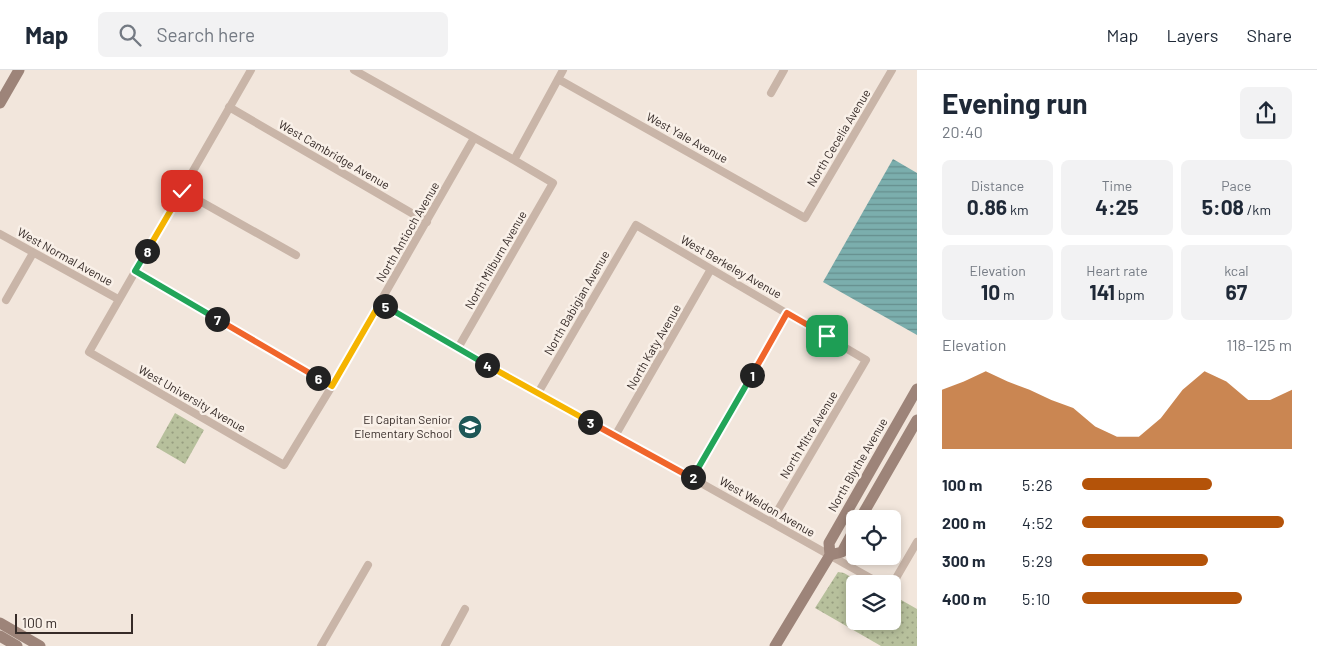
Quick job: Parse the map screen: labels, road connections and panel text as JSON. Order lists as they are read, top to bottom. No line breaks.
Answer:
{"streets":{"street":["West Yale Avenue","North Cecelia Avenue","West Cambridge Avenue","North Antioch Avenue","West Normal Avenue","North Milburn Avenue","West Berkeley Avenue","North Babigian Avenue","North Katy Avenue","West University Avenue","North Mitre Avenue","North Blythe Avenue","West Weldon Avenue"]},"crossings":[["West Yale Avenue","North Cecelia Avenue"],["West Cambridge Avenue","North Antioch Avenue"],["North Antioch Avenue","West University Avenue"],["North Antioch Avenue","West Weldon Avenue"],["West Normal Avenue","West University Avenue"],["North Milburn Avenue","West Weldon Avenue"],["West Berkeley Avenue","North Babigian Avenue"],["West Berkeley Avenue","North Katy Avenue"],["West Berkeley Avenue","North Mitre Avenue"],["North Babigian Avenue","West Weldon Avenue"],["North Katy Avenue","West Weldon Avenue"],["North Mitre Avenue","West Weldon Avenue"],["North Blythe Avenue","West Weldon Avenue"]],"places":{"school or university":["El Capitan Senior Elementary School"]},"scale_bar":"100 m","page":{"header":"Map","search":"Search here","nav":["Map","Layers","Share"],"heading":["Evening run","20:40"],"stats":[["Distance","0.86 km"],["Time","4:25"],["Pace","5:08 /km"],["Elevation","10 m"],["Heart rate","141 bpm"],["kcal","67"]],"pins":["8","5","7","4","1","6","3","2"],"chart":["Elevation","118–125 m"],"list":[{"name":"100 m","note":"5:26"},{"name":"200 m","note":"4:52"},{"name":"300 m","note":"5:29"},{"name":"400 m","note":"5:10"}],"scale":"100 m"}}
